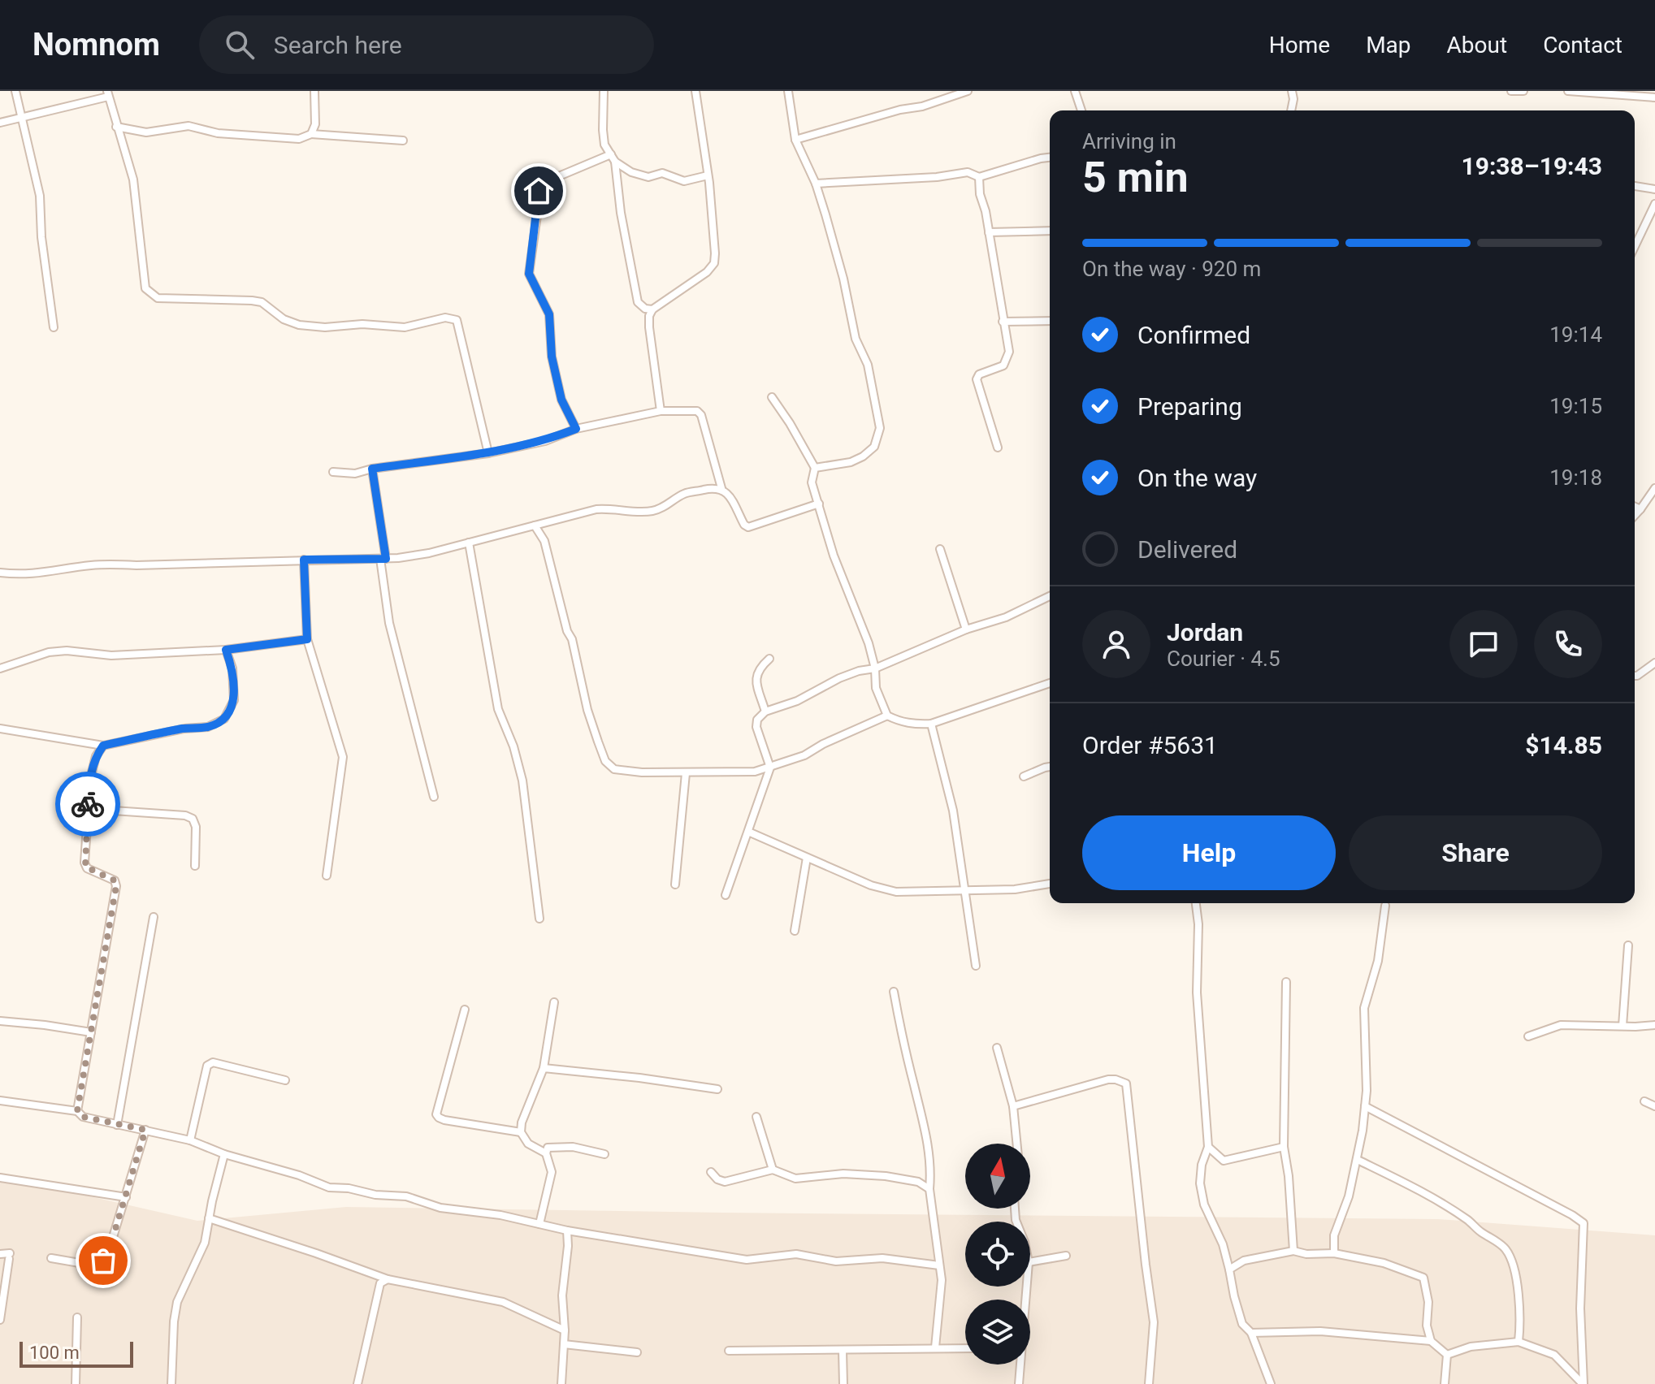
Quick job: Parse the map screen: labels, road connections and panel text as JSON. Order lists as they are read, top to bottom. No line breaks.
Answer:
{"scale_bar":"100 m","north":"top","page":{"header":"Nomnom","search":"Search here","nav":["Home","Map","About","Contact"],"heading":["5 min","Arriving in","19:38–19:43"],"panel":["Jordan","Courier · 4.5","Order #5631","$14.85"],"bar":"On the way · 920 m","list":[["Confirmed","19:14"],["Preparing","19:15"],["On the way","19:18"],"Delivered"],"buttons":["Help","Share"],"scale":"100 m"}}
